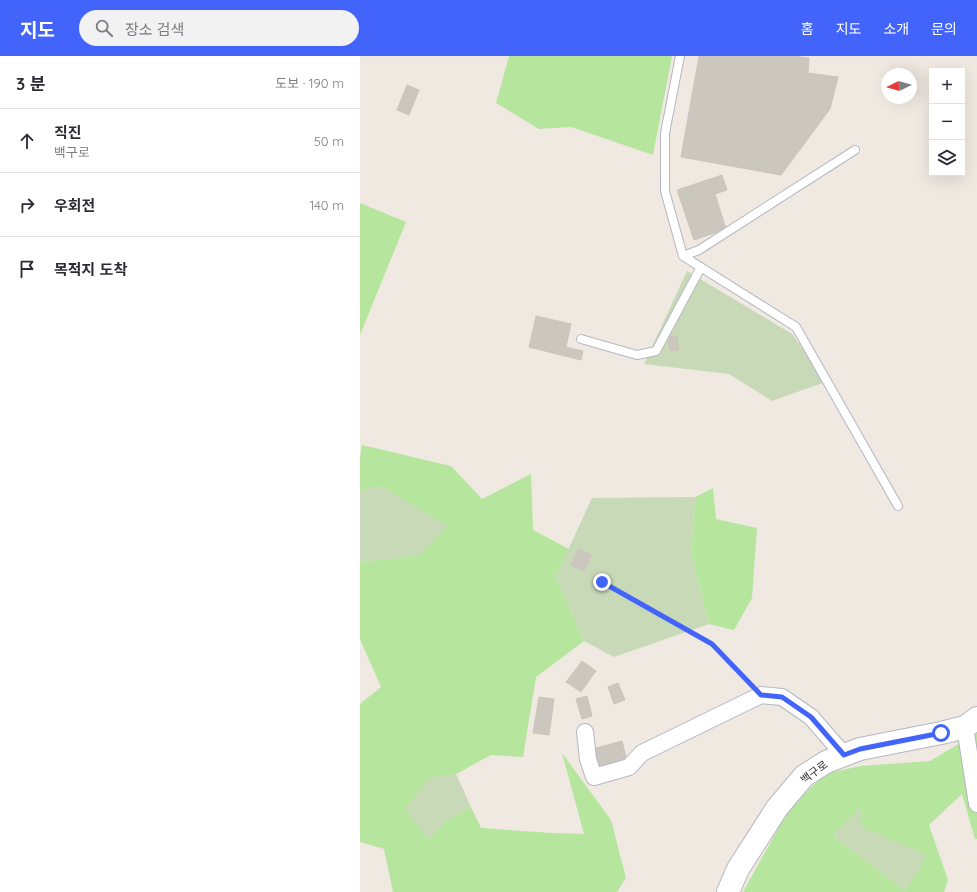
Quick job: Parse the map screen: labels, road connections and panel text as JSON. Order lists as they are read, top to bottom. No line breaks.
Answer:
{"streets":{"street":["백구로"]},"north":"left","page":{"header":"지도","search":"장소 검색","nav":["홈","지도","소개","문의"],"heading":["3 분","도보 · 190 m"],"map_buttons":["+","−"],"list":[["직진","백구로","50 m"],["우회전","140 m"],"목적지 도착"]}}
